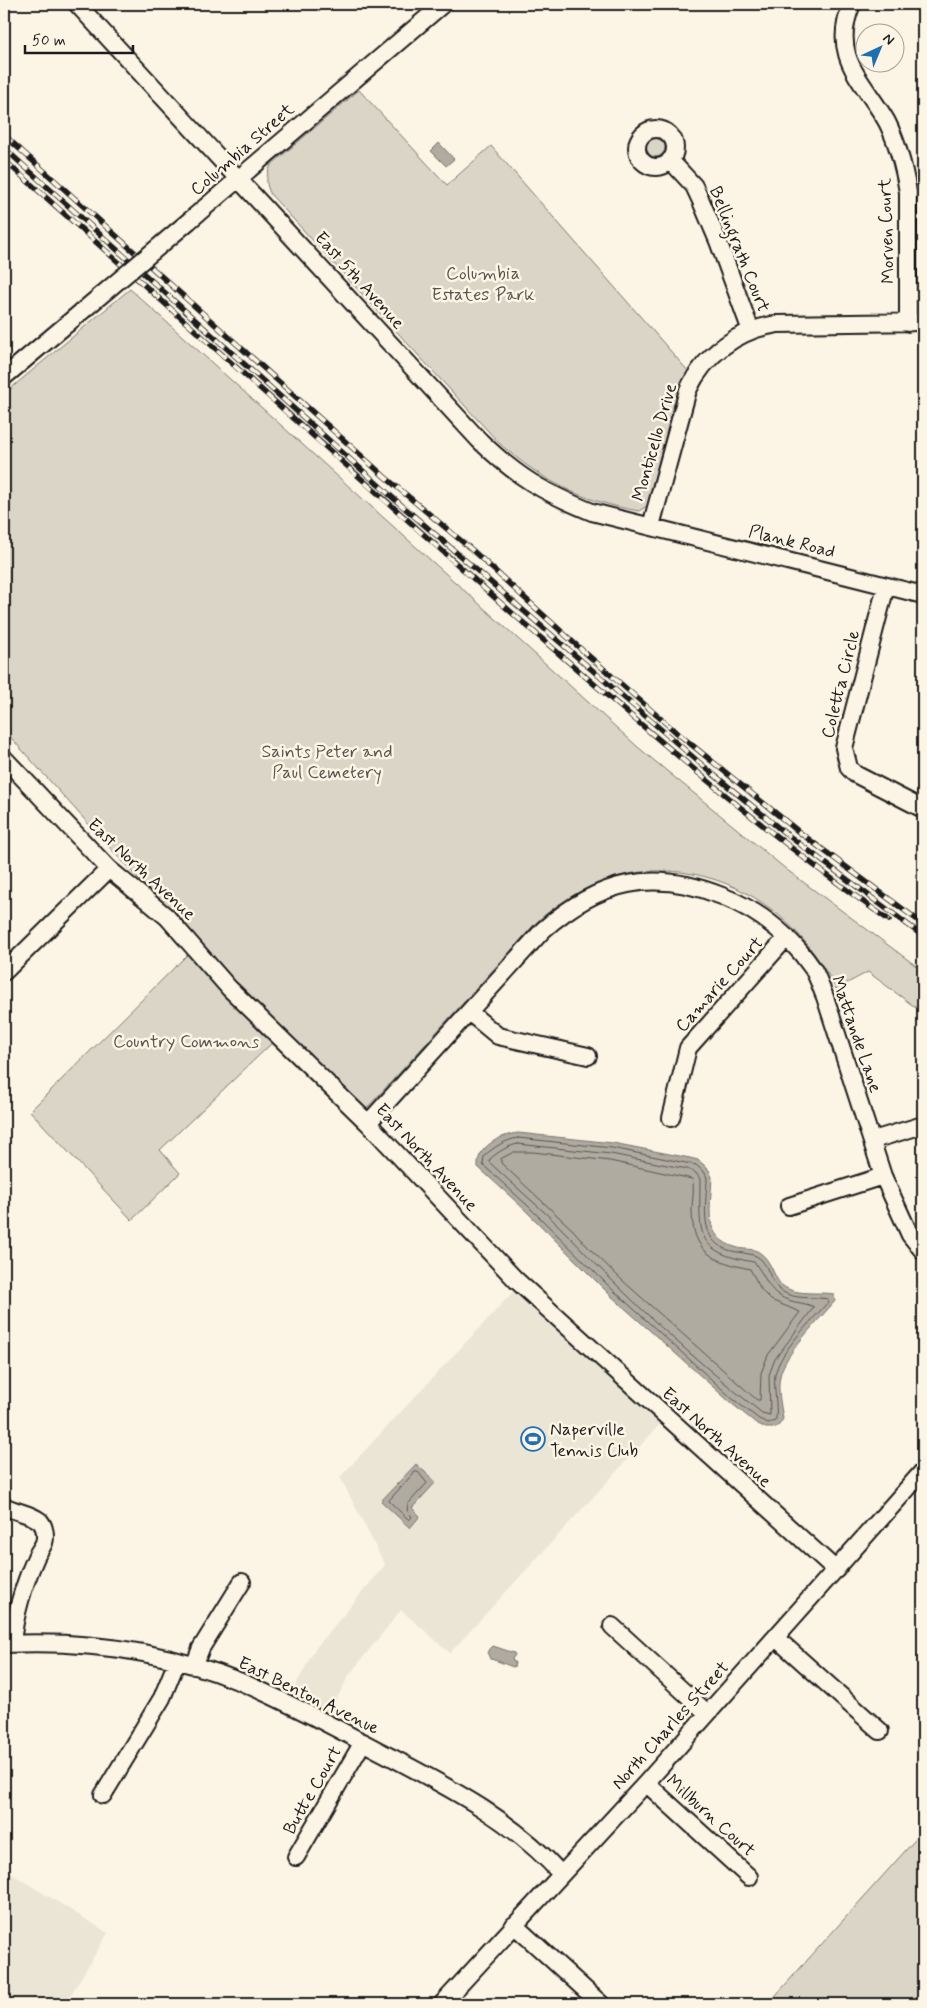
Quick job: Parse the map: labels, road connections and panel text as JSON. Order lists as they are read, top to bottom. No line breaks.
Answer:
{"streets":{"street":["Columbia Street","Morven Court","Bellingrath Court","East 5th Avenue","Monticello Drive","Plank Road","Coletta Circle","East North Avenue","Camarie Court","Mattande Lane","East Benton Avenue","North Charles Street","Butte Court","Millburn Court"]},"crossings":[["Columbia Street","East 5th Avenue"],["Morven Court","Monticello Drive"],["Bellingrath Court","Monticello Drive"],["East 5th Avenue","Monticello Drive"],["East 5th Avenue","Plank Road"],["Monticello Drive","Plank Road"],["Plank Road","Coletta Circle"],["East North Avenue","Mattande Lane"],["East North Avenue","North Charles Street"],["Camarie Court","Mattande Lane"],["East Benton Avenue","North Charles Street"],["East Benton Avenue","Butte Court"],["North Charles Street","Millburn Court"]],"parks":["Columbia Estates Park","Saints Peter and Paul Cemetery","Country Commons"],"places":{"sports":["Naperville Tennis Club"]},"scale_bar":"50 m","north":"top right"}
